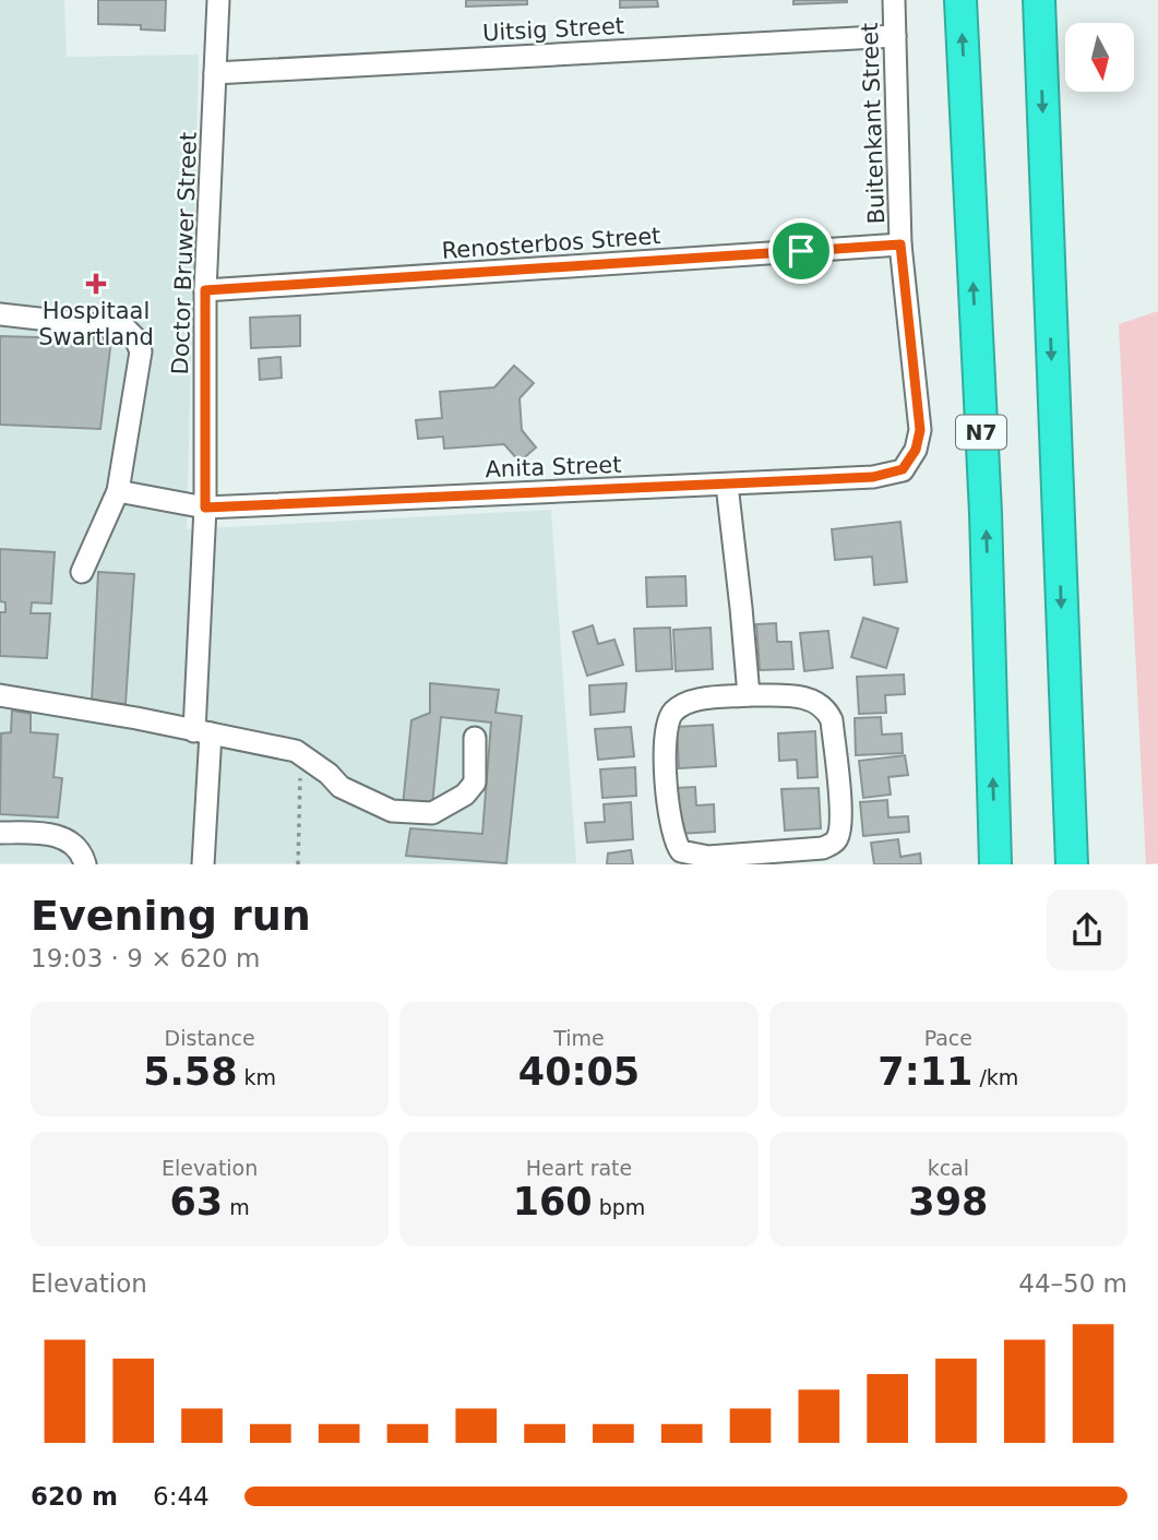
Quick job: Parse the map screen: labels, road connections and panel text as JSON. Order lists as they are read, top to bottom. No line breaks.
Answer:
{"streets":{"highway":["N7"],"street":["Uitsig Street","Buitenkant Street","Renosterbos Street","Doctor Bruwer Street","Anita Street"]},"crossings":[["Uitsig Street","Buitenkant Street"],["Uitsig Street","Doctor Bruwer Street"],["Buitenkant Street","Renosterbos Street"],["Buitenkant Street","Anita Street"],["Renosterbos Street","Doctor Bruwer Street"],["Doctor Bruwer Street","Anita Street"]],"places":{"health":["Hospitaal Swartland"]},"north":"bottom","page":{"heading":["Evening run","19:03 · 9 × 620 m"],"stats":[["Distance","5.58 km"],["Time","40:05"],["Pace","7:11 /km"],["Elevation","63 m"],["Heart rate","160 bpm"],["kcal","398"]],"chart":["Elevation","44–50 m"],"list":[{"name":"620 m","note":"6:44"}]}}
